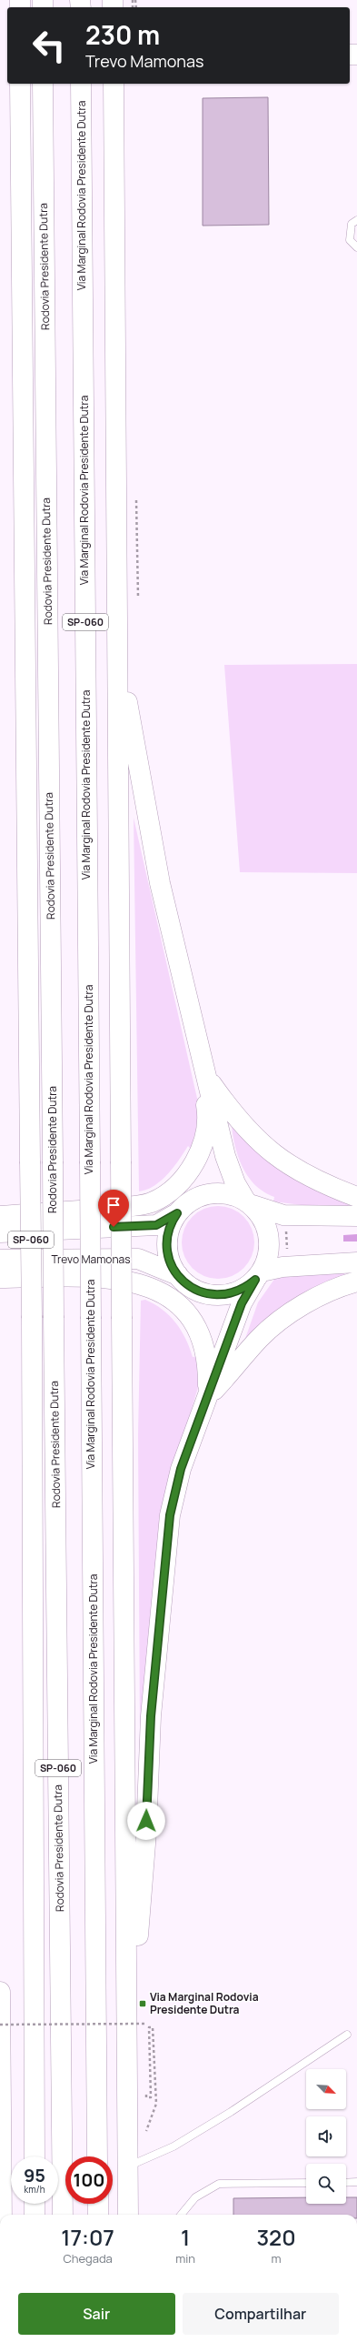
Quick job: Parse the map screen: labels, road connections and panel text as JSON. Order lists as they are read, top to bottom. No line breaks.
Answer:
{"streets":{"main road":["Via Marginal Rodovia Presidente Dutra","Rodovia Presidente Dutra","SP-060","Trevo Mamonas"]},"places":{"transit":["Via Marginal Rodovia Presidente Dutra"]},"north":"bottom right","page":{"turn":["230 m","Trevo Mamonas"],"speed":"95 km/h","limit":"100","eta":["17:07","Chegada","1","min","320","m"],"buttons":["Sair","Compartilhar"]}}
